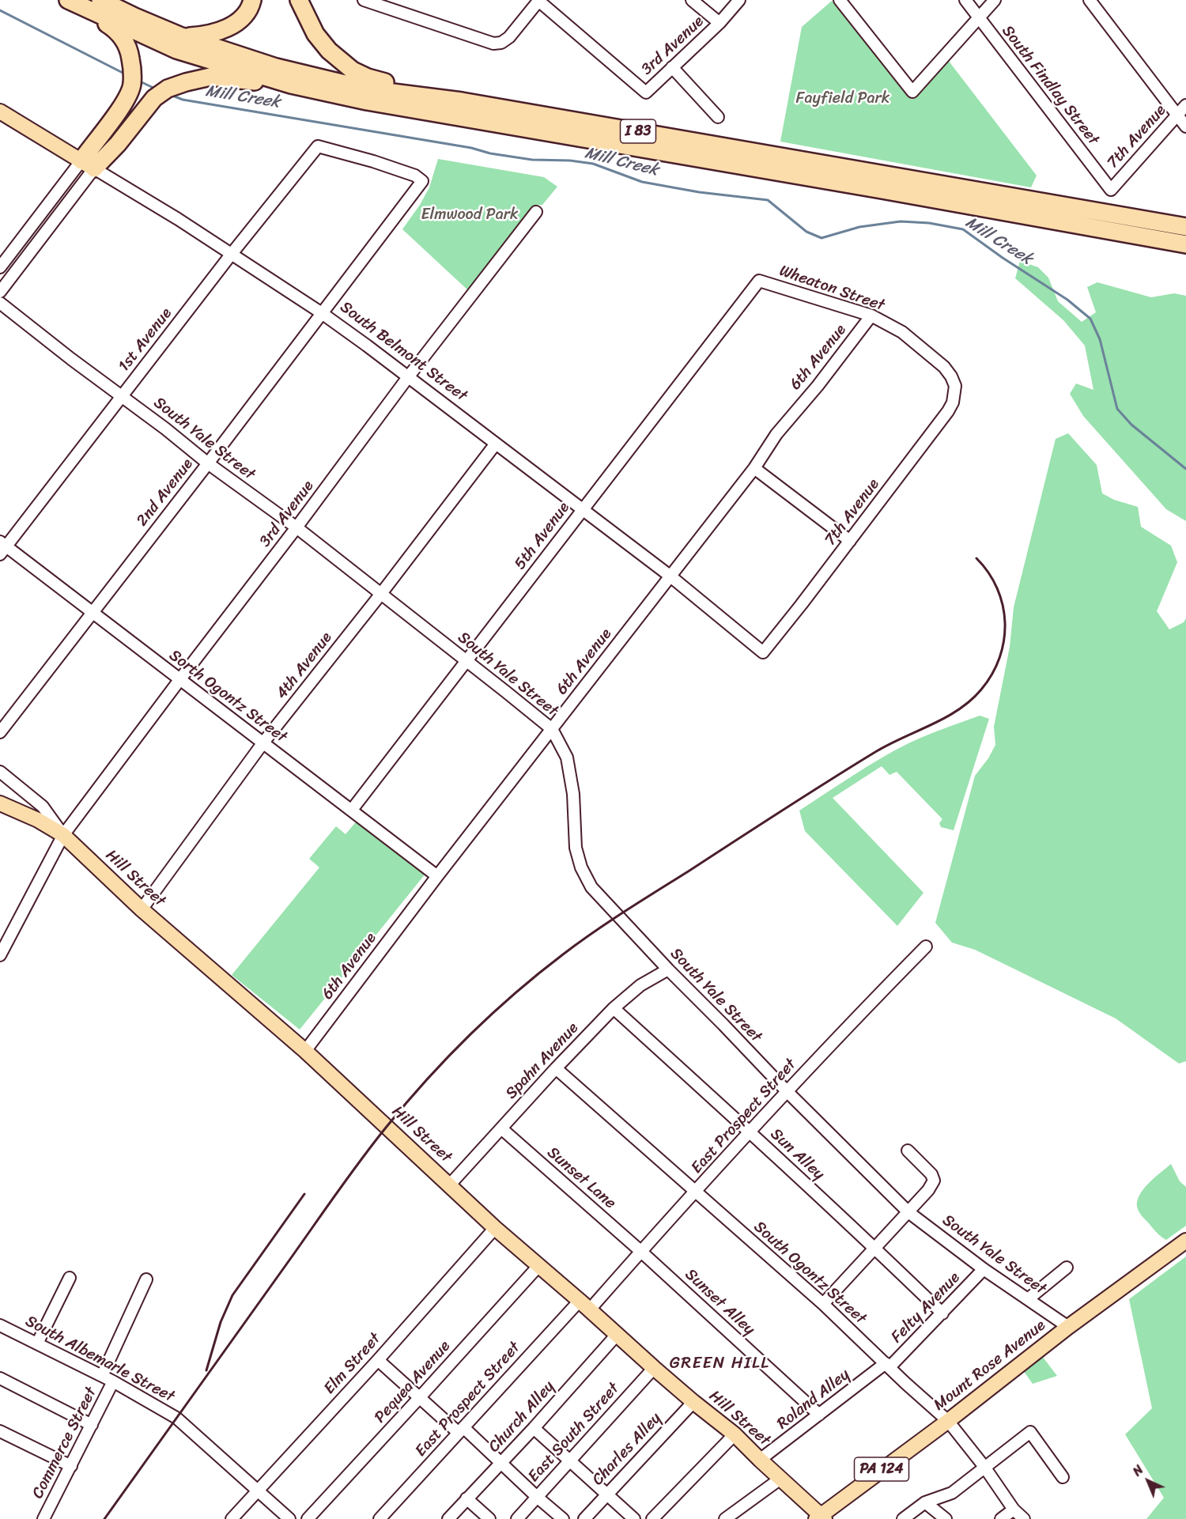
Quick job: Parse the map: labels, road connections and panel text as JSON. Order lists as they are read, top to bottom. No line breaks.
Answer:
{"streets":{"highway":["I 83"],"main road":["South Belmont Street","Hill Street","Mount Rose Avenue","PA 124"],"street":["3rd Avenue","South Findlay Street","7th Avenue","Wheaton Street","1st Avenue","6th Avenue","South Yale Street","2nd Avenue","5th Avenue","4th Avenue","Sorth Ogontz Street","Spahn Avenue","East Prospect Street","Sun Alley","Sunset Lane","South Ogontz Street","Sunset Alley","Felty Avenue","South Albemarle Street","Elm Street","Pequea Avenue","Roland Alley","Church Alley","East South Street","Commerce Street","Charles Alley"]},"crossings":[["3rd Avenue","South Belmont Street"],["3rd Avenue","South Yale Street"],["3rd Avenue","Sorth Ogontz Street"],["3rd Avenue","Hill Street"],["South Findlay Street","7th Avenue"],["7th Avenue","Wheaton Street"],["7th Avenue","South Belmont Street"],["Wheaton Street","6th Avenue"],["Wheaton Street","5th Avenue"],["1st Avenue","South Belmont Street"],["1st Avenue","South Yale Street"],["1st Avenue","2nd Avenue"],["1st Avenue","Sorth Ogontz Street"],["South Belmont Street","6th Avenue"],["South Belmont Street","2nd Avenue"],["South Belmont Street","5th Avenue"],["South Belmont Street","4th Avenue"],["6th Avenue","South Yale Street"],["6th Avenue","Sorth Ogontz Street"],["6th Avenue","Hill Street"],["South Yale Street","2nd Avenue"],["South Yale Street","5th Avenue"],["South Yale Street","4th Avenue"],["South Yale Street","Spahn Avenue"],["South Yale Street","East Prospect Street"],["South Yale Street","Felty Avenue"],["South Yale Street","Mount Rose Avenue"],["2nd Avenue","Sorth Ogontz Street"],["5th Avenue","Sorth Ogontz Street"],["4th Avenue","Sorth Ogontz Street"],["4th Avenue","Hill Street"],["Hill Street","Spahn Avenue"],["Hill Street","East Prospect Street"],["Hill Street","Elm Street"],["Hill Street","Mount Rose Avenue"],["Hill Street","Pequea Avenue"],["Hill Street","Roland Alley"],["Hill Street","Church Alley"],["Hill Street","East South Street"],["Hill Street","Charles Alley"],["Spahn Avenue","Sun Alley"],["Spahn Avenue","Sunset Lane"],["Spahn Avenue","South Ogontz Street"],["East Prospect Street","Sun Alley"],["East Prospect Street","Sunset Lane"],["East Prospect Street","South Ogontz Street"],["East Prospect Street","Sunset Alley"],["Sun Alley","Felty Avenue"],["Sunset Lane","Sunset Alley"],["South Ogontz Street","Felty Avenue"],["South Ogontz Street","Mount Rose Avenue"],["South Ogontz Street","Roland Alley"],["Sunset Alley","Roland Alley"],["Felty Avenue","Roland Alley"],["South Albemarle Street","Elm Street"],["South Albemarle Street","Commerce Street"]],"districts":["GREEN HILL"],"water":["Mill Creek"],"parks":["Fayfield Park","Elmwood Park"],"north":"top left"}
